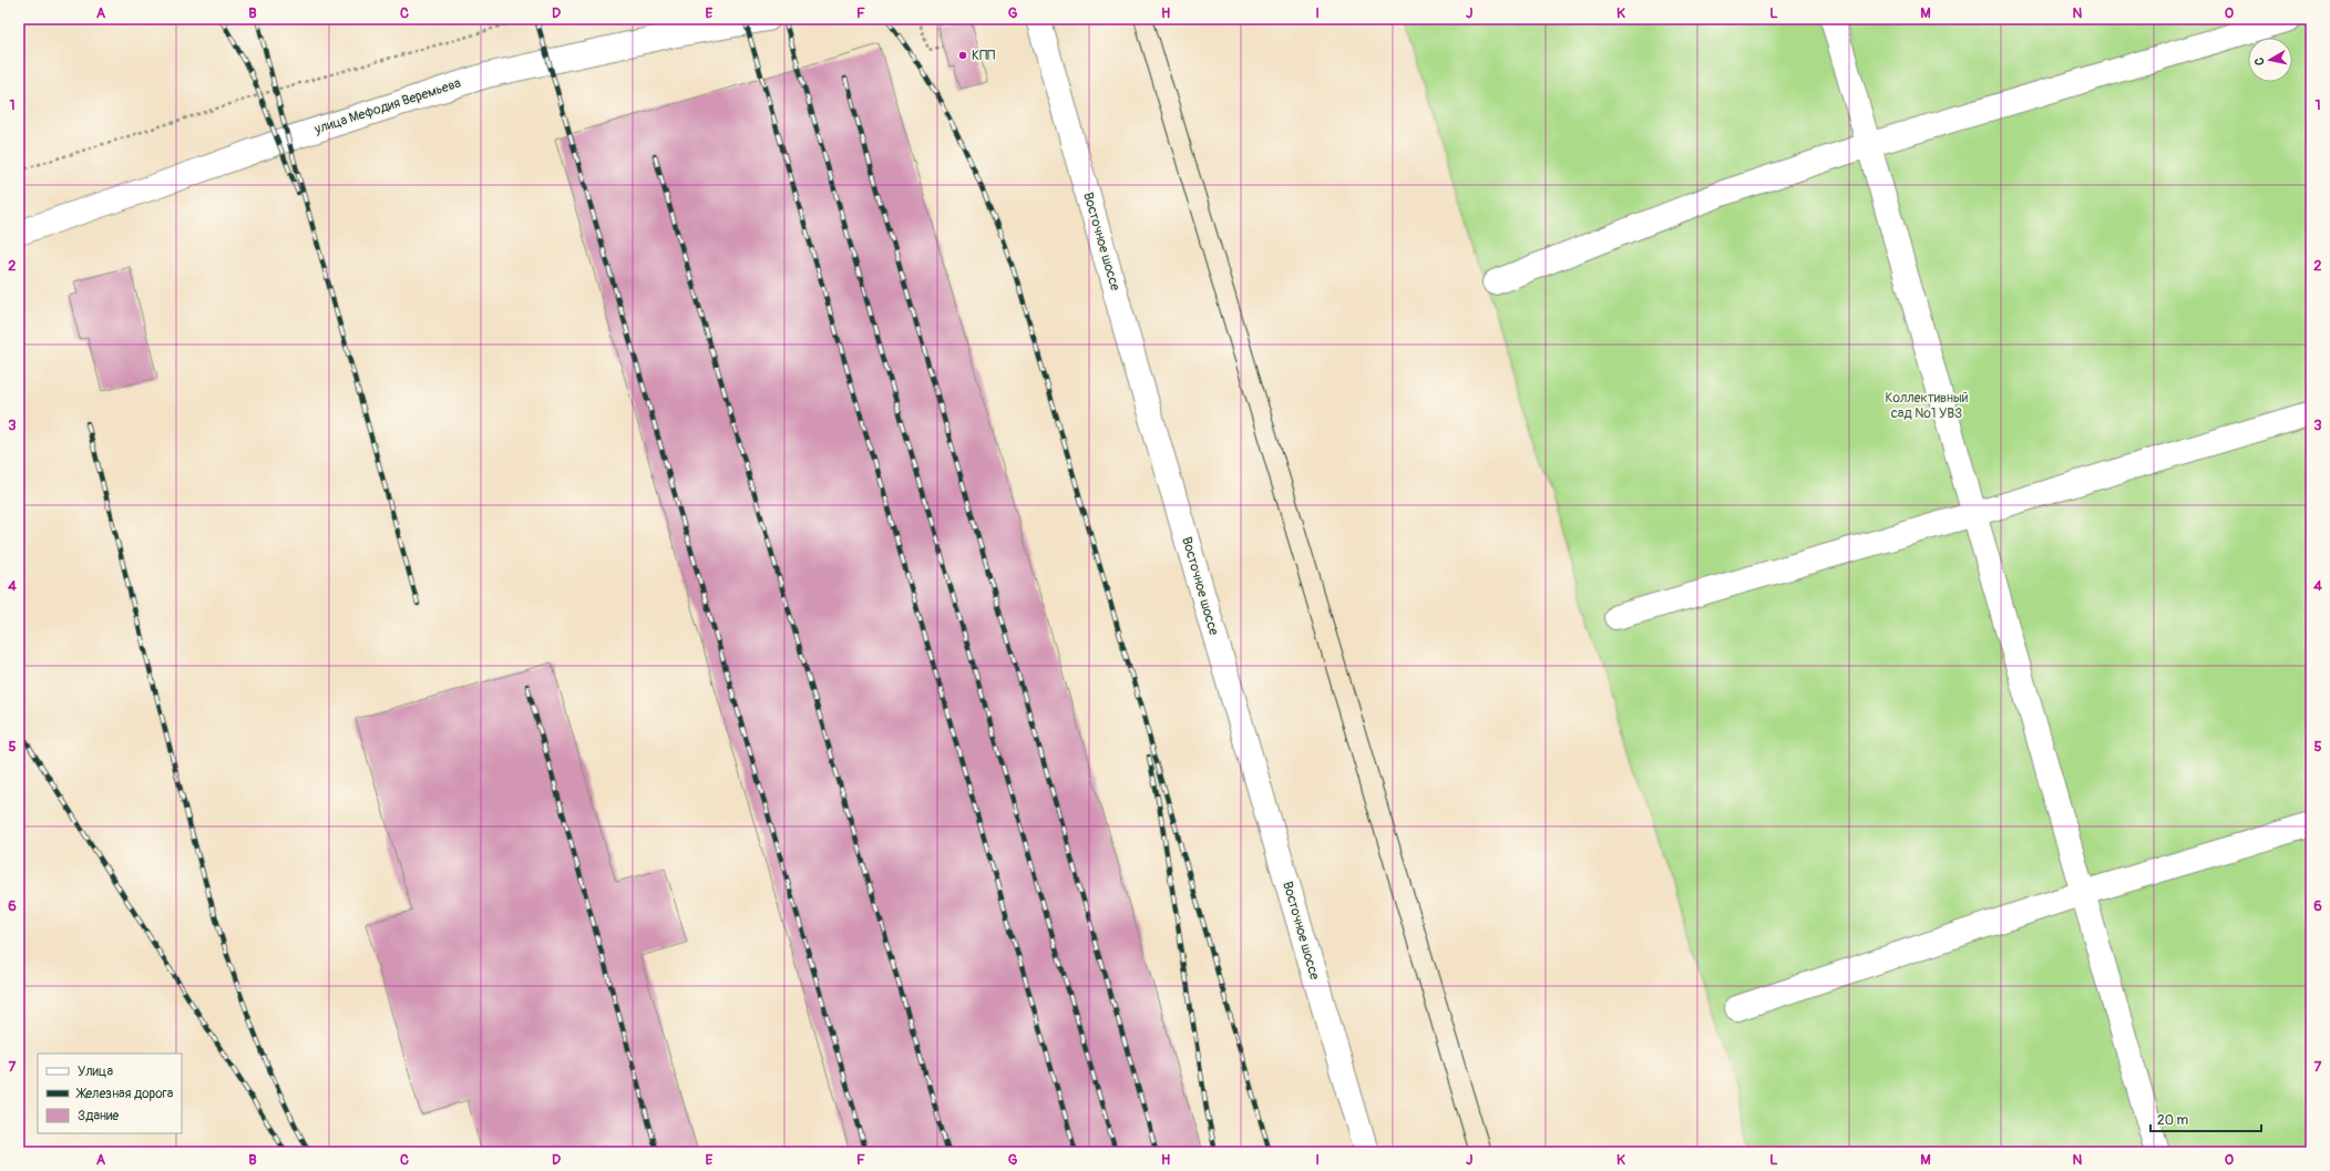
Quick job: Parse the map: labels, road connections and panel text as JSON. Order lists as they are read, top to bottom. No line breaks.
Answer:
{"streets":{"main road":["улица Мефодия Веремьева","Восточное шоссе"]},"parks":["Коллективный сад №1 УВЗ"],"places":["КПП"],"legend":["Улица","Железная дорога","Здание"],"scale_bar":"20 m","north":"left","grid":{"columns":["A","B","C","D","E","F","G","H","I","J","K","L","M","N","O"],"rows":["1","2","3","4","5","6","7"]}}
